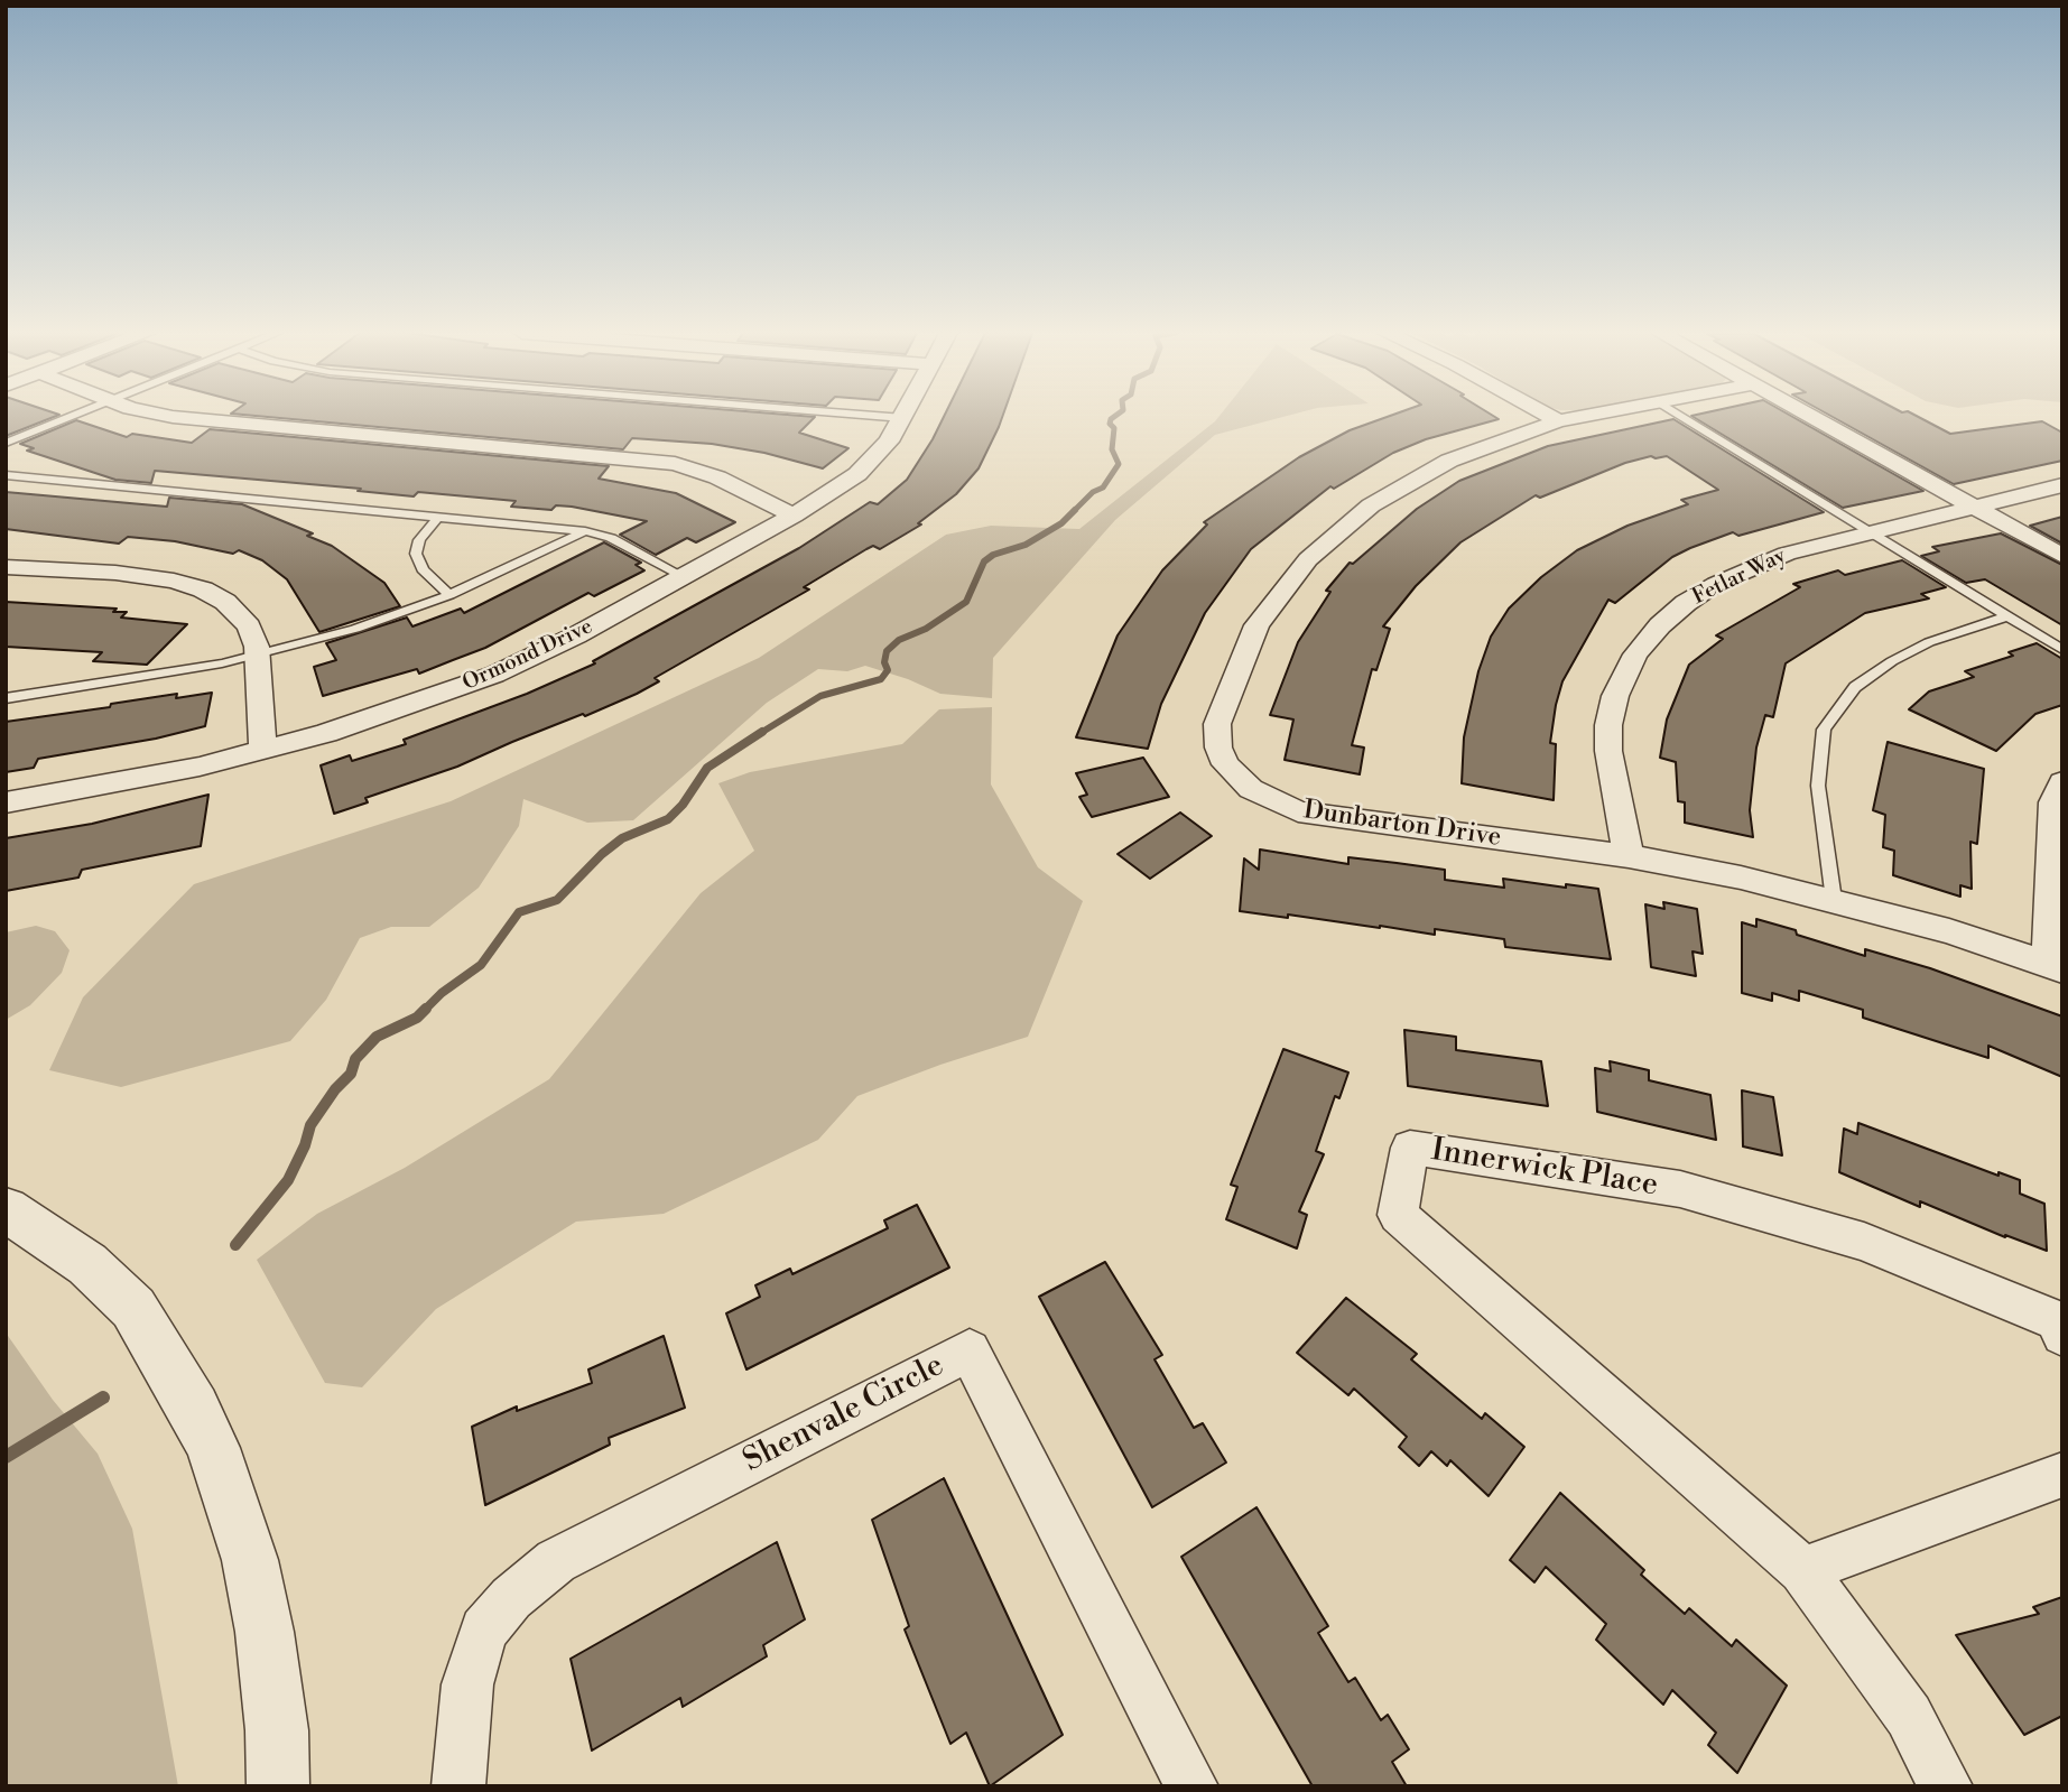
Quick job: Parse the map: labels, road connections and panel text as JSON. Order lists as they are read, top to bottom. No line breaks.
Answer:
{"streets":{"street":["Fetlar Way","Ormond Drive","Dunbarton Drive","Innerwick Place","Shenvale Circle"]},"crossings":[["Fetlar Way","Dunbarton Drive"]]}
